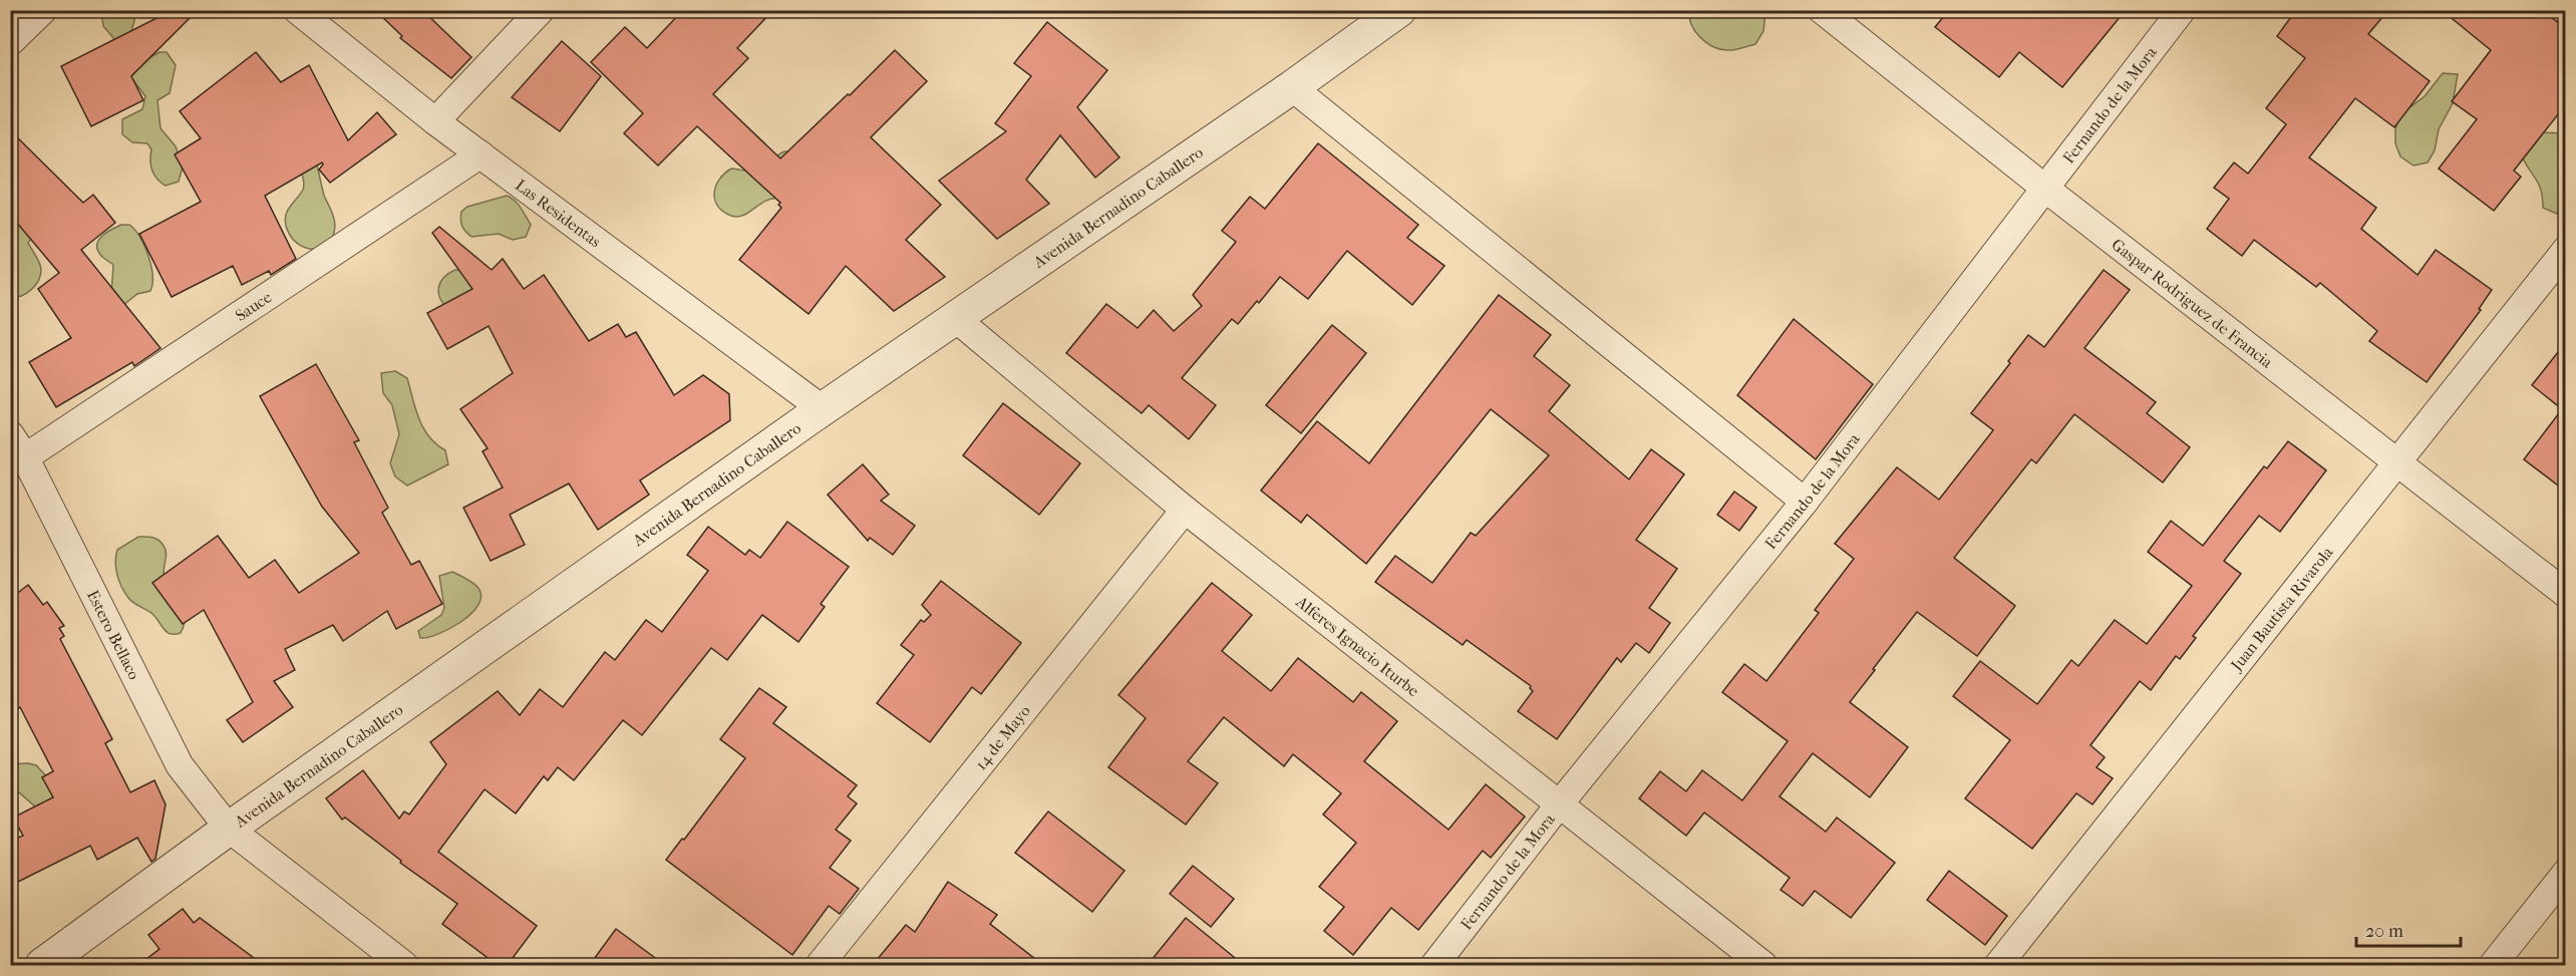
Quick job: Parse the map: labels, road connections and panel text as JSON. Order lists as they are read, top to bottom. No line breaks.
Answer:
{"streets":{"street":["Fernando de la Mora","Avenida Bernadino Caballero","Las Residentas","Gaspar Rodriguez de Francia","Sauce","Juan Bautista Rivarola","Estero Bellaco","Alferes Ignacio Iturbe","14 de Mayo"]},"crossings":[["Fernando de la Mora","Gaspar Rodriguez de Francia"],["Fernando de la Mora","Alferes Ignacio Iturbe"],["Avenida Bernadino Caballero","Las Residentas"],["Avenida Bernadino Caballero","Estero Bellaco"],["Avenida Bernadino Caballero","Alferes Ignacio Iturbe"],["Las Residentas","Sauce"],["Gaspar Rodriguez de Francia","Juan Bautista Rivarola"],["Sauce","Estero Bellaco"],["Alferes Ignacio Iturbe","14 de Mayo"]],"scale_bar":"20 m"}
